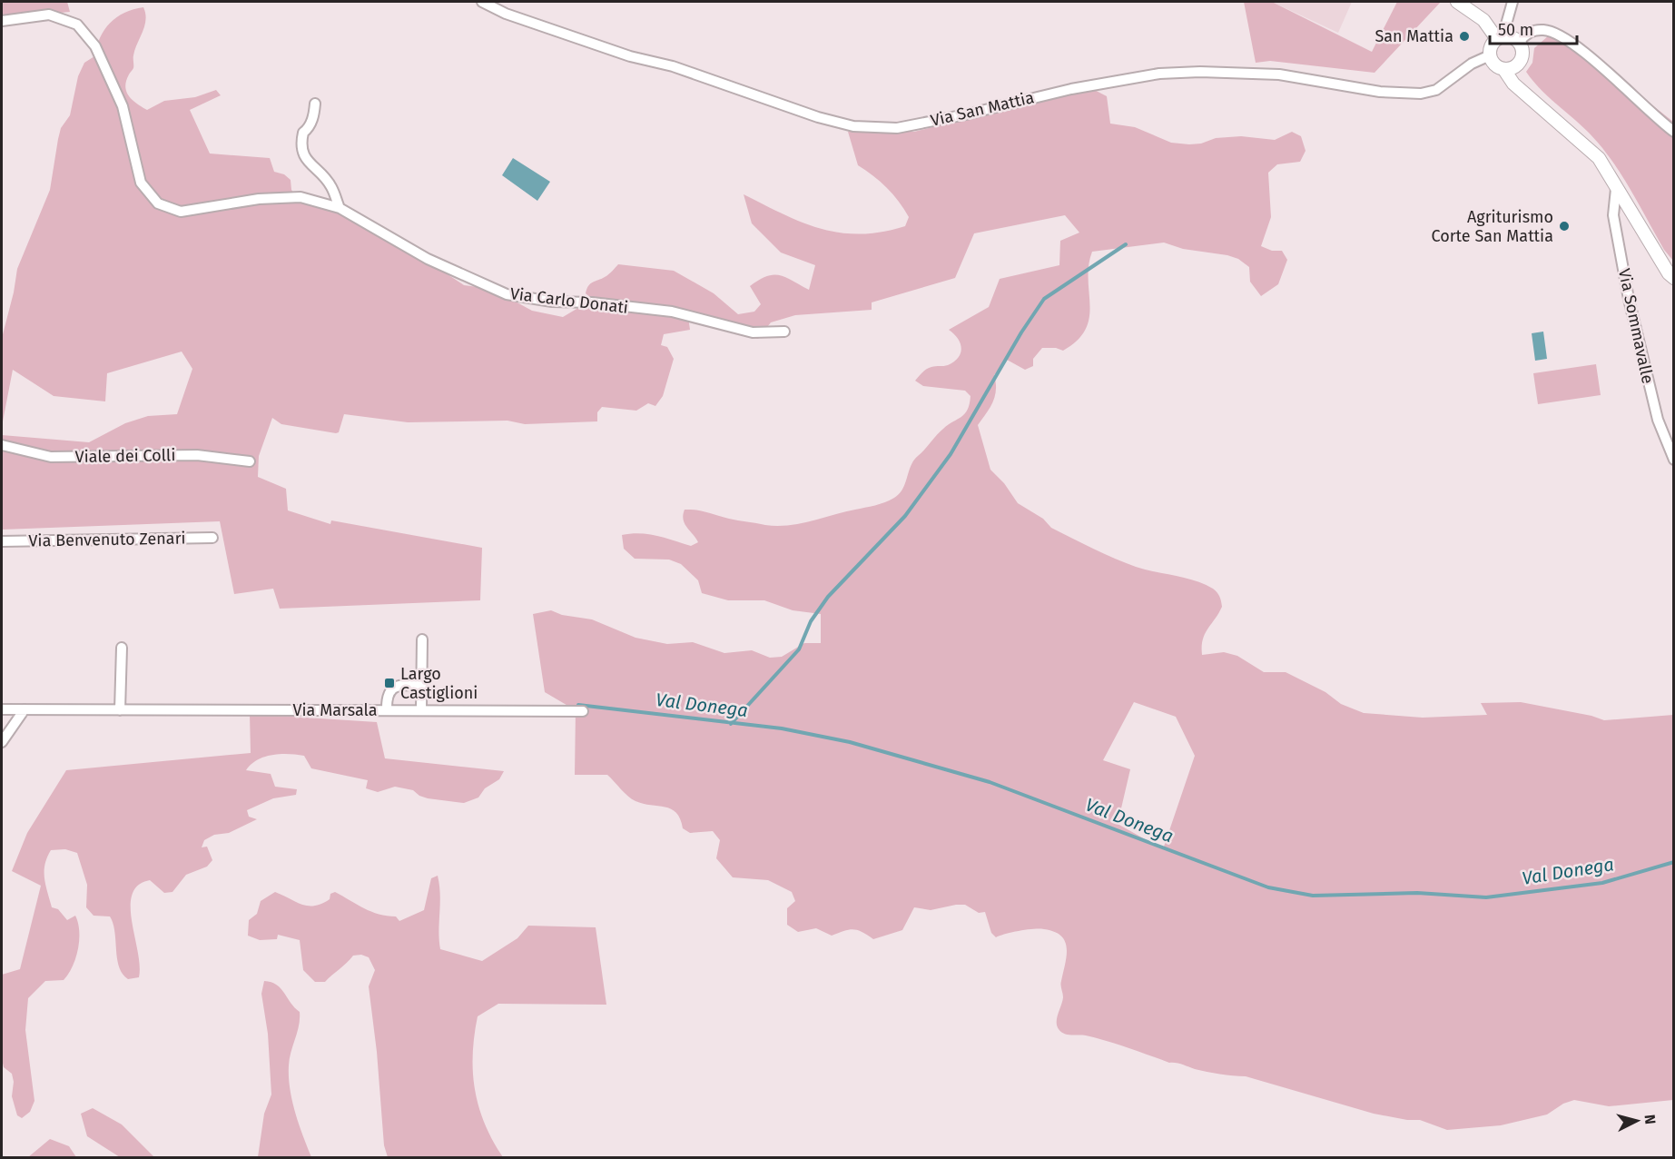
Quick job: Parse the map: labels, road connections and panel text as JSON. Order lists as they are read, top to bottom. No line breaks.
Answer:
{"streets":{"street":["Via San Mattia","Via Carlo Donati","Via Sommavalle","Viale dei Colli","Via Benvenuto Zenari","Via Marsala"]},"water":["Val Donega"],"places":{"other":["San Mattia","Agriturismo Corte San Mattia"],"transit":["Largo Castiglioni"]},"scale_bar":"50 m","north":"right"}
